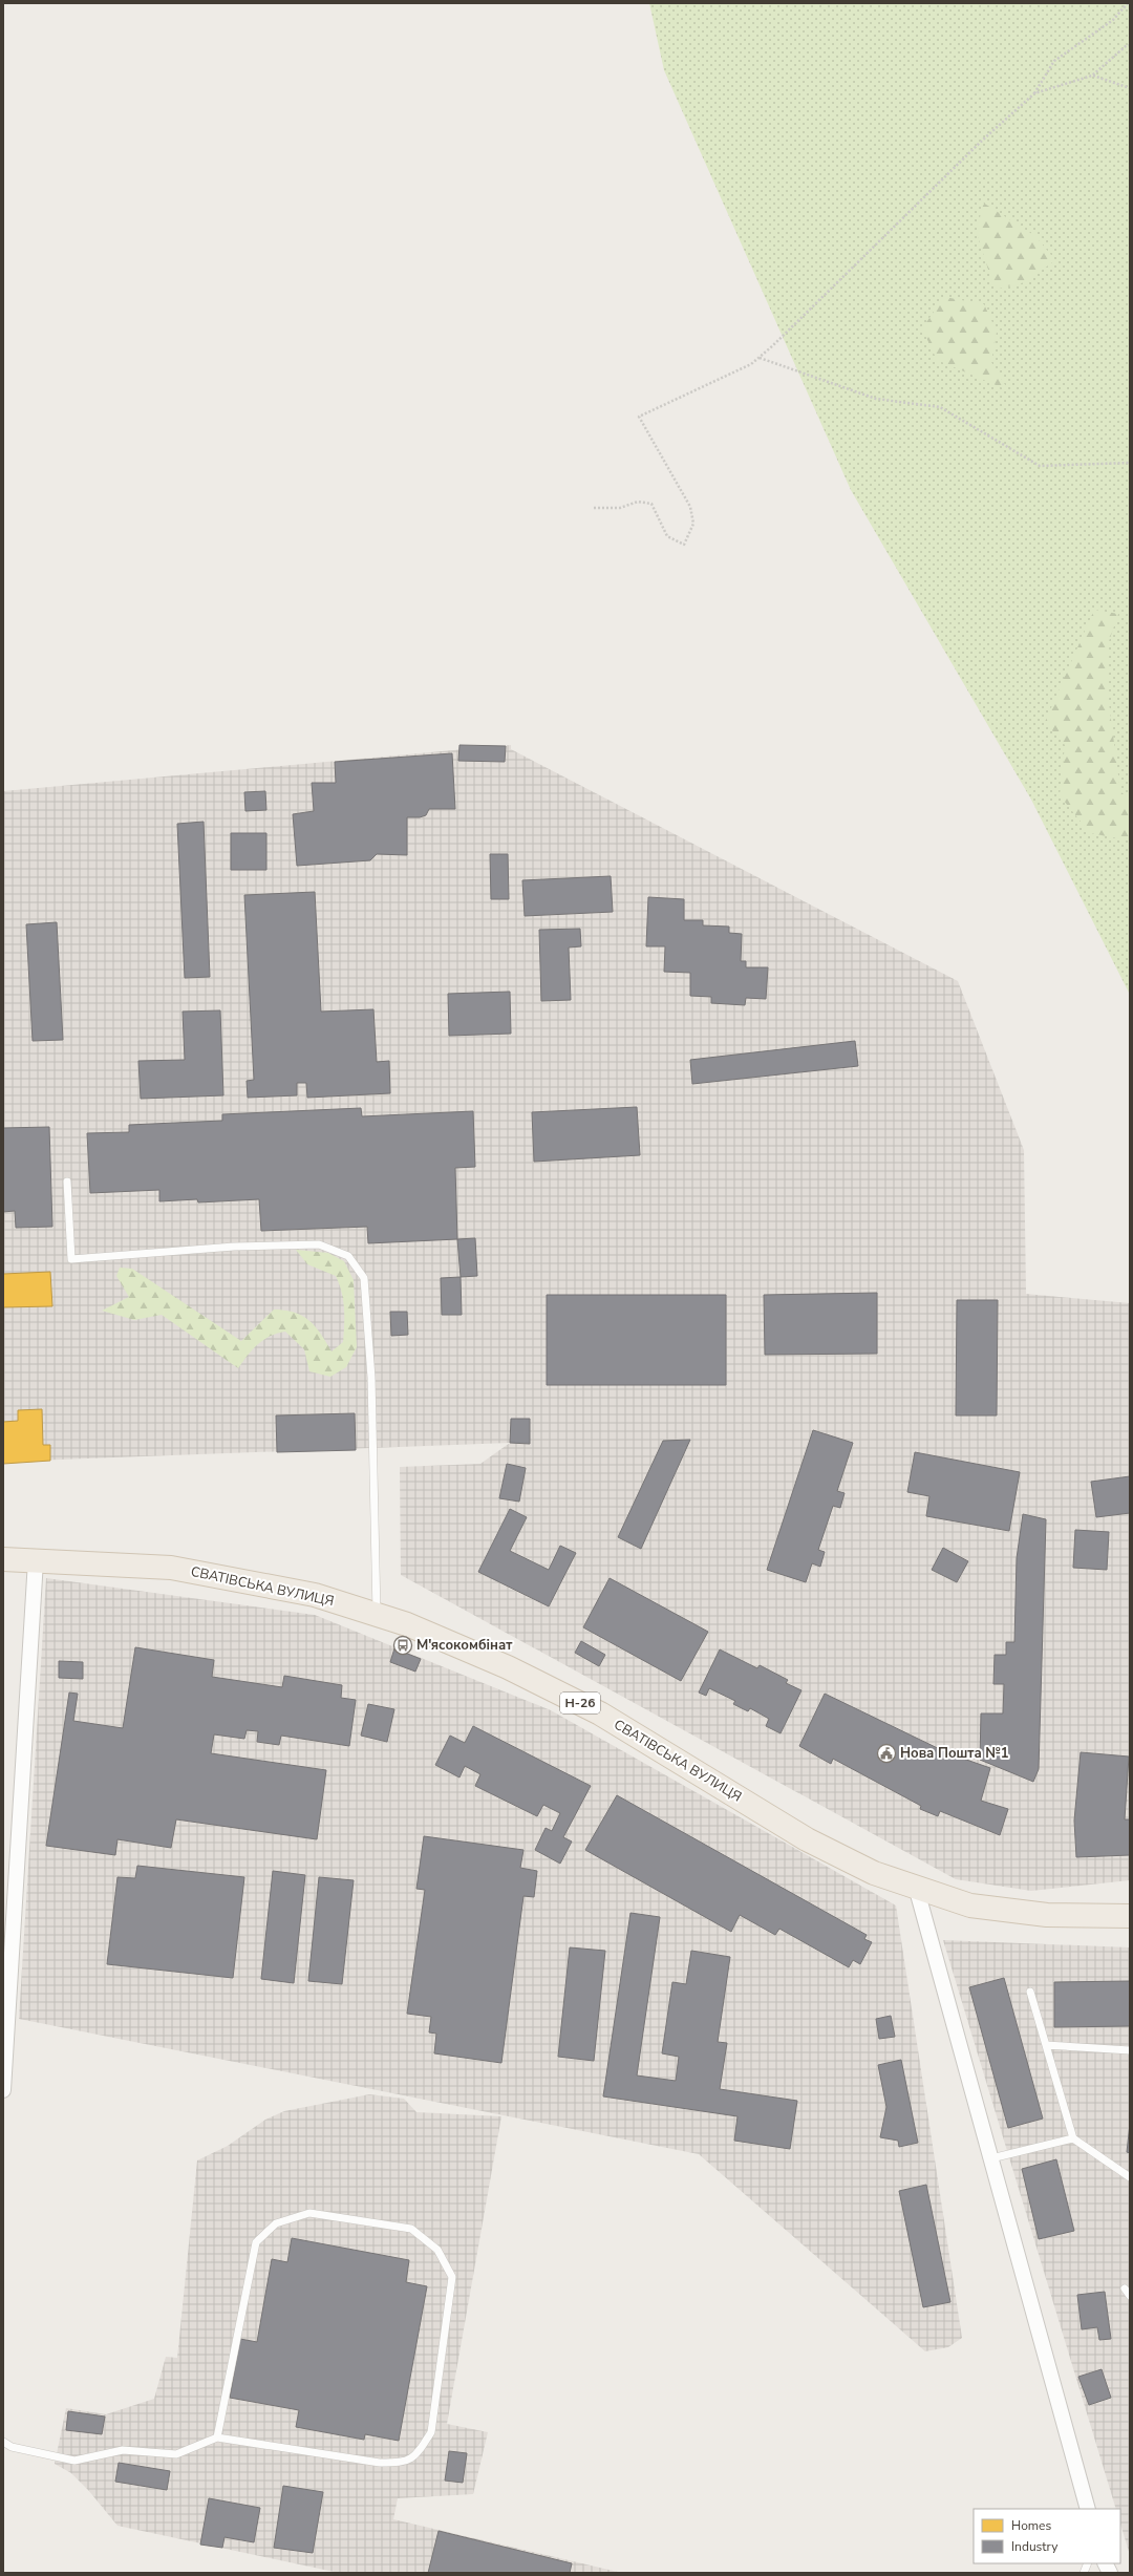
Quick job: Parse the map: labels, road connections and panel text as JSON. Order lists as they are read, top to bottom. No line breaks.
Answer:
{"streets":{"main road":["СВАТІВСЬКА ВУЛИЦЯ","Н-26"]},"places":{"bus stop":["М'ясокомбінат"],"public building":["Нова Пошта №1"]},"legend":["Homes","Industry"]}
